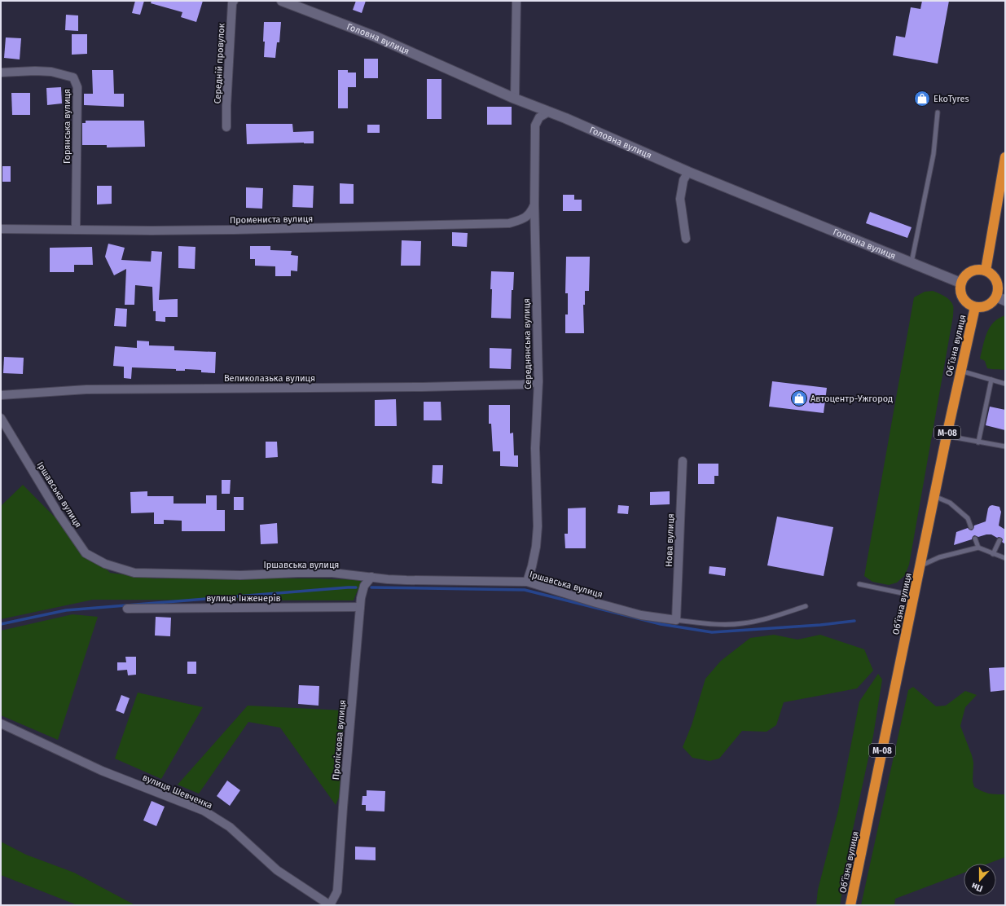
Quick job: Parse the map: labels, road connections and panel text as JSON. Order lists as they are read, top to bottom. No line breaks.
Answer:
{"streets":{"highway":["Обʼїзна вулиця","М-08"],"street":["Головна вулиця","Середній провулок","Горянська вулиця","Промениста вулиця","Середнянська вулиця","Великолазька вулиця","Іршавська вулиця","Нова вулиця","вулиця Інженерів","Проліскова вулиця","вулиця Шевченка"]},"crossings":[["Головна вулиця","Середнянська вулиця"],["Головна вулиця","Обʼїзна вулиця"],["Горянська вулиця","Промениста вулиця"],["Промениста вулиця","Середнянська вулиця"],["Середнянська вулиця","Великолазька вулиця"],["Середнянська вулиця","Іршавська вулиця"],["Іршавська вулиця","Нова вулиця"],["Іршавська вулиця","Проліскова вулиця"],["вулиця Інженерів","Проліскова вулиця"],["Проліскова вулиця","вулиця Шевченка"]],"places":{"shop":["EkoTyres","Автоцентр-Ужгород"]},"north":"bottom"}
